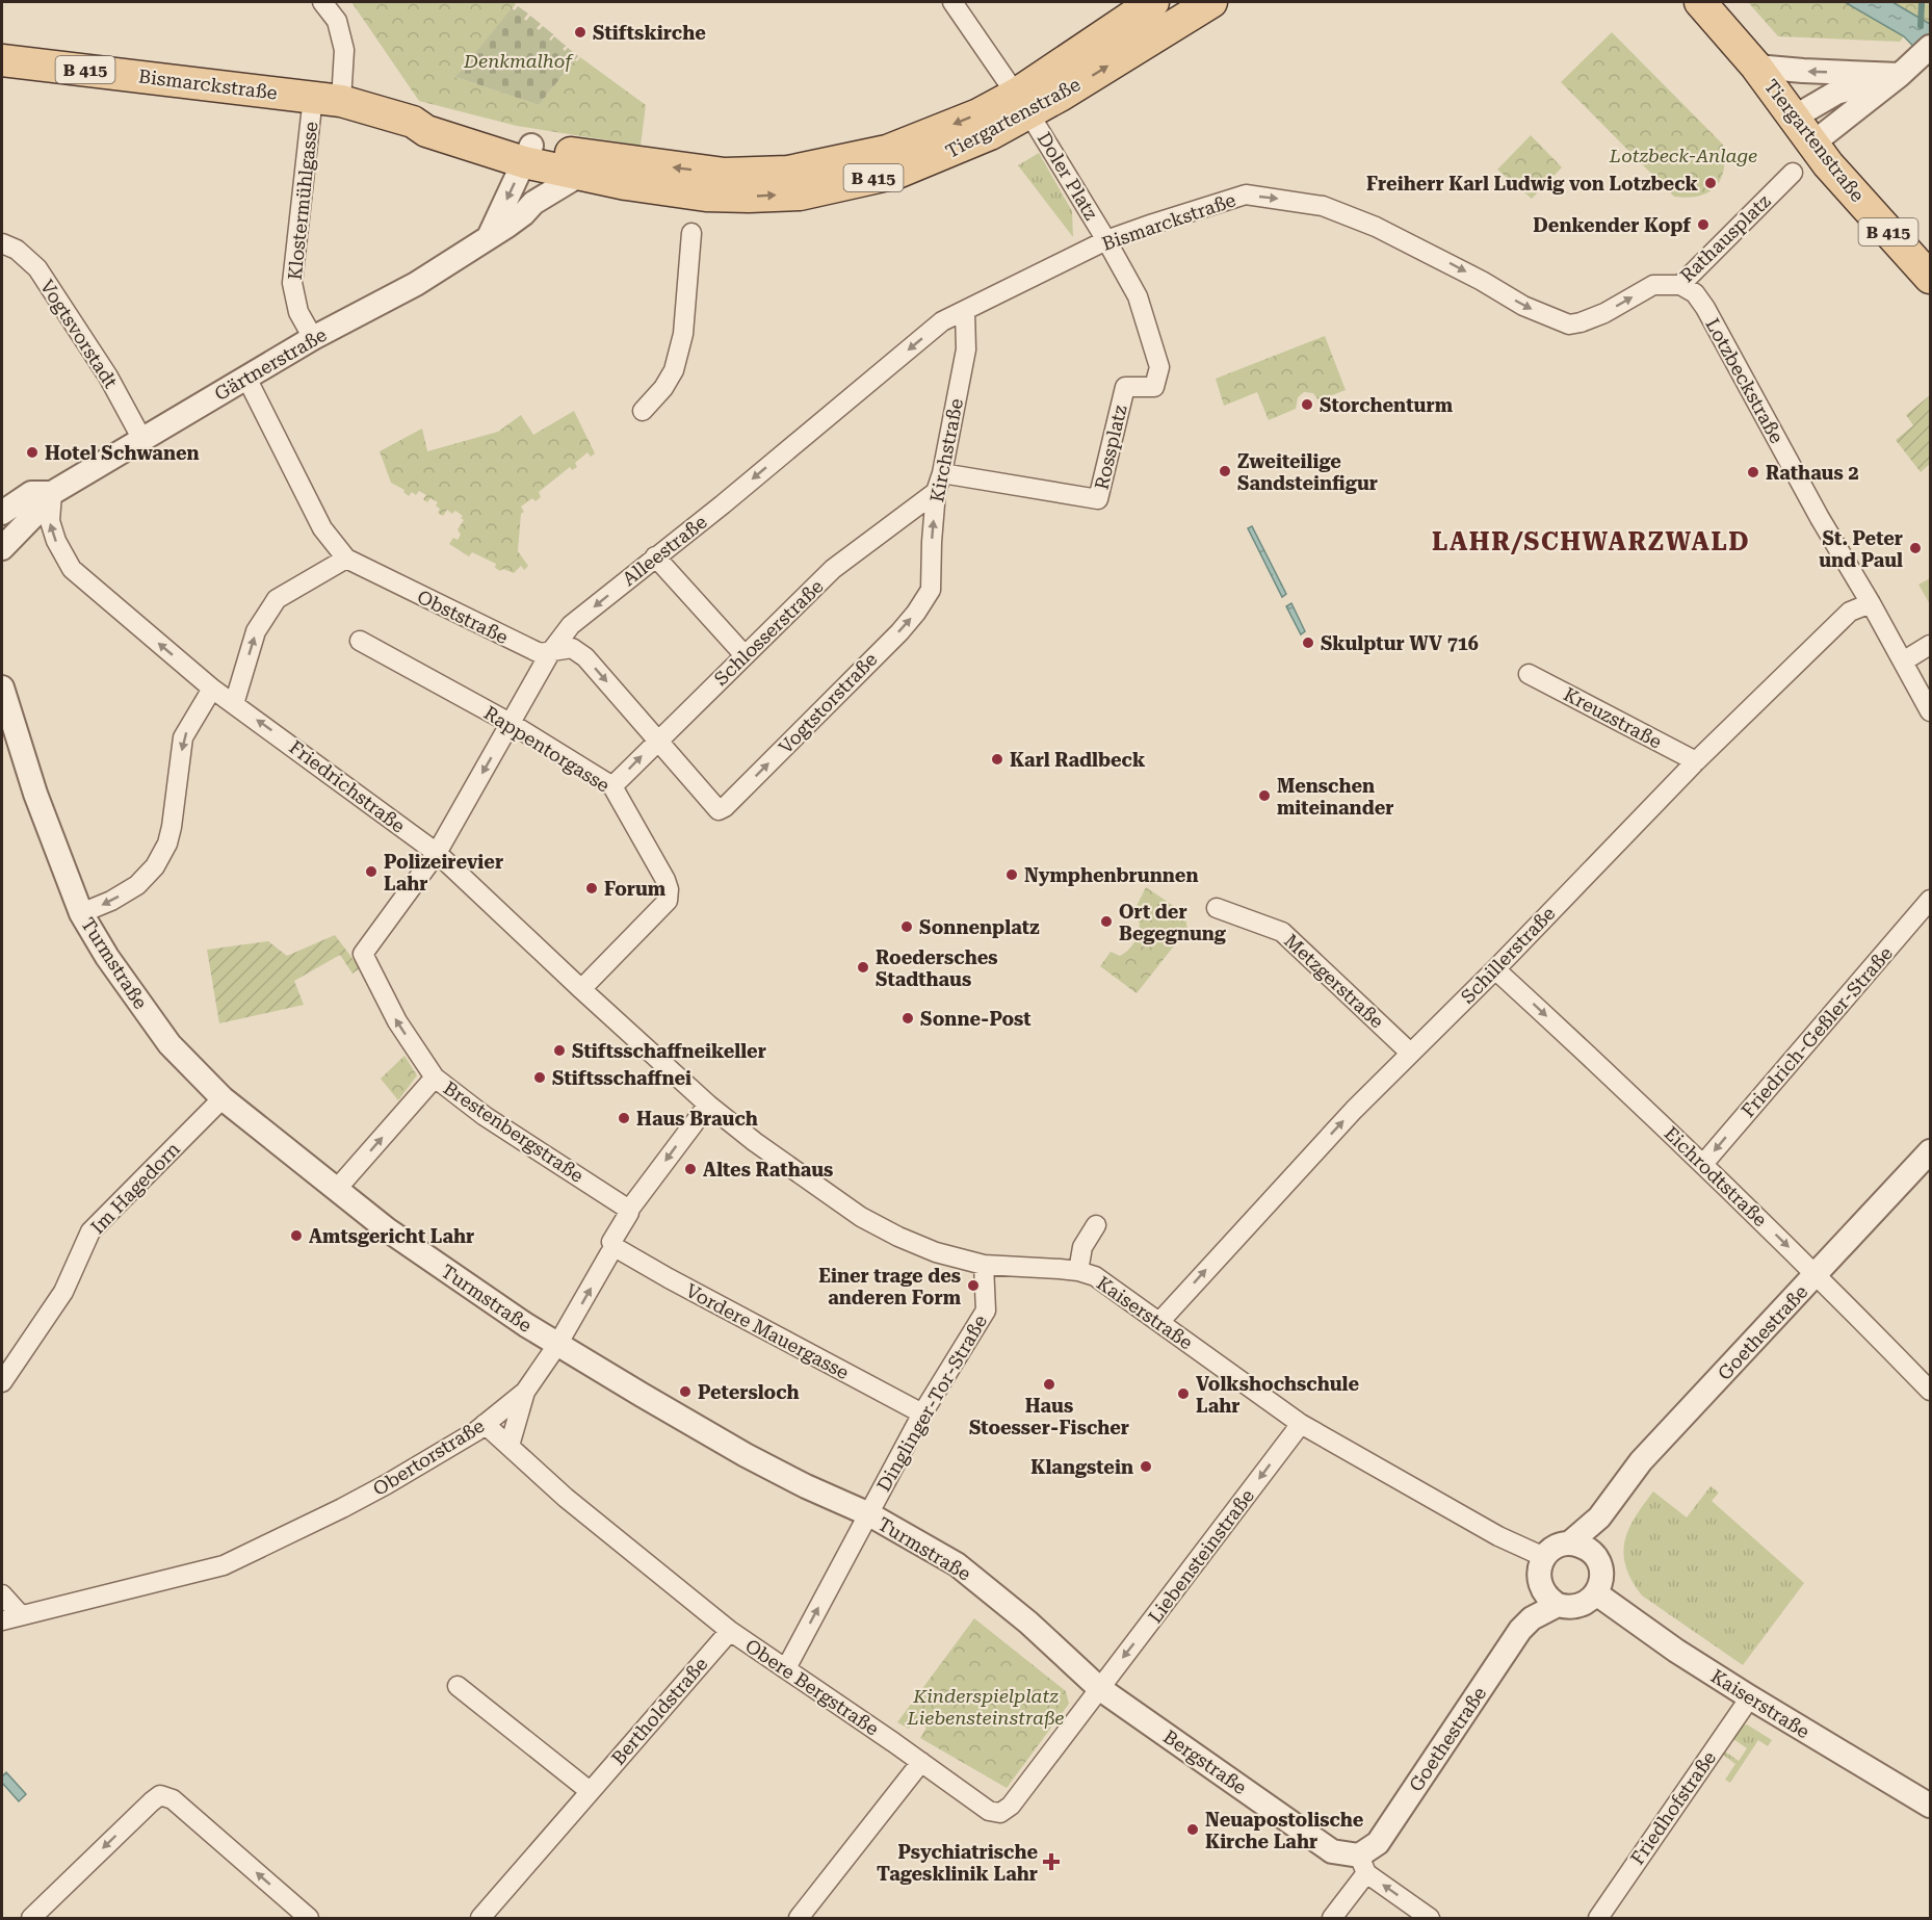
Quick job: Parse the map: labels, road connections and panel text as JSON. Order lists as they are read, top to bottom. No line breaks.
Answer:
{"streets":{"main road":["B 415","Bismarckstraße","Tiergartenstraße"],"street":["Doler Platz","Klostermühlgasse","Rathausplatz","Vogtsvorstadt","Gärtnerstraße","Lotzbeckstraße","Rossplatz","Kirchstraße","Alleestraße","Obststraße","Schlosserstraße","Vogtstorstraße","Kreuzstraße","Rappentorgasse","Friedrichstraße","Schillerstraße","Turmstraße","Metzgerstraße","Friedrich-Geßler-Straße","Brestenbergstraße","Eichrodtstraße","Im Hagedorn","Kaiserstraße","Vordere Mauergasse","Goethestraße","Dinglinger-Tor-Straße","Obertorstraße","Liebensteinstraße","Obere Bergstraße","Bertholdstraße","Bergstraße","Friedhofstraße"]},"crossings":[["Bismarckstraße","Tiergartenstraße"],["Bismarckstraße","Doler Platz"],["Bismarckstraße","Klostermühlgasse"],["Bismarckstraße","Rathausplatz"],["Bismarckstraße","Rossplatz"],["Bismarckstraße","Kirchstraße"],["Bismarckstraße","Alleestraße"],["Tiergartenstraße","Doler Platz"],["Tiergartenstraße","Gärtnerstraße"],["Doler Platz","Rossplatz"],["Klostermühlgasse","Gärtnerstraße"],["Rathausplatz","Lotzbeckstraße"],["Vogtsvorstadt","Gärtnerstraße"],["Gärtnerstraße","Obststraße"],["Gärtnerstraße","Friedrichstraße"],["Lotzbeckstraße","Schillerstraße"],["Rossplatz","Kirchstraße"],["Kirchstraße","Alleestraße"],["Kirchstraße","Schlosserstraße"],["Kirchstraße","Vogtstorstraße"],["Alleestraße","Obststraße"],["Alleestraße","Rappentorgasse"],["Alleestraße","Friedrichstraße"],["Alleestraße","Brestenbergstraße"],["Obststraße","Schlosserstraße"],["Obststraße","Vogtstorstraße"],["Schlosserstraße","Rappentorgasse"],["Kreuzstraße","Schillerstraße"],["Rappentorgasse","Friedrichstraße"],["Friedrichstraße","Brestenbergstraße"],["Friedrichstraße","Kaiserstraße"],["Friedrichstraße","Obertorstraße"],["Schillerstraße","Metzgerstraße"],["Schillerstraße","Eichrodtstraße"],["Schillerstraße","Kaiserstraße"],["Turmstraße","Im Hagedorn"],["Turmstraße","Dinglinger-Tor-Straße"],["Turmstraße","Obertorstraße"],["Turmstraße","Liebensteinstraße"],["Turmstraße","Obere Bergstraße"],["Turmstraße","Bergstraße"],["Friedrich-Geßler-Straße","Eichrodtstraße"],["Brestenbergstraße","Obertorstraße"],["Eichrodtstraße","Goethestraße"],["Kaiserstraße","Goethestraße"],["Kaiserstraße","Dinglinger-Tor-Straße"],["Kaiserstraße","Obertorstraße"],["Kaiserstraße","Liebensteinstraße"],["Kaiserstraße","Friedhofstraße"],["Vordere Mauergasse","Dinglinger-Tor-Straße"],["Vordere Mauergasse","Obertorstraße"],["Goethestraße","Bergstraße"],["Dinglinger-Tor-Straße","Obere Bergstraße"],["Obertorstraße","Obere Bergstraße"],["Liebensteinstraße","Obere Bergstraße"],["Liebensteinstraße","Bergstraße"],["Obere Bergstraße","Bertholdstraße"],["Obere Bergstraße","Bergstraße"]],"one_way":["Rathausplatz","Alleestraße","Vogtstorstraße","Friedrichstraße","Schillerstraße","Friedrich-Geßler-Straße","Brestenbergstraße","Eichrodtstraße","Dinglinger-Tor-Straße","Liebensteinstraße"],"districts":["LAHR/SCHWARZWALD"],"parks":["Denkmalhof","Lotzbeck-Anlage","Kinderspielplatz Liebensteinstraße"],"places":{"other":["Stiftskirche","Freiherr Karl Ludwig von Lotzbeck","Denkender Kopf","Storchenturm","Hotel Schwanen","Zweiteilige Sandsteinfigur","Rathaus 2","St. Peter und Paul","Skulptur WV 716","Karl Radlbeck","Menschen miteinander","Polizeirevier Lahr","Nymphenbrunnen","Forum","Ort der Begegnung","Sonnenplatz","Roedersches Stadthaus","Sonne-Post","Stiftsschaffneikeller","Stiftsschaffnei","Haus Brauch","Altes Rathaus","Amtsgericht Lahr","Einer trage des anderen Form","Haus Stoesser-Fischer","Petersloch","Volkshochschule Lahr","Klangstein","Neuapostolische Kirche Lahr"],"health":["Psychiatrische Tagesklinik Lahr"]}}
